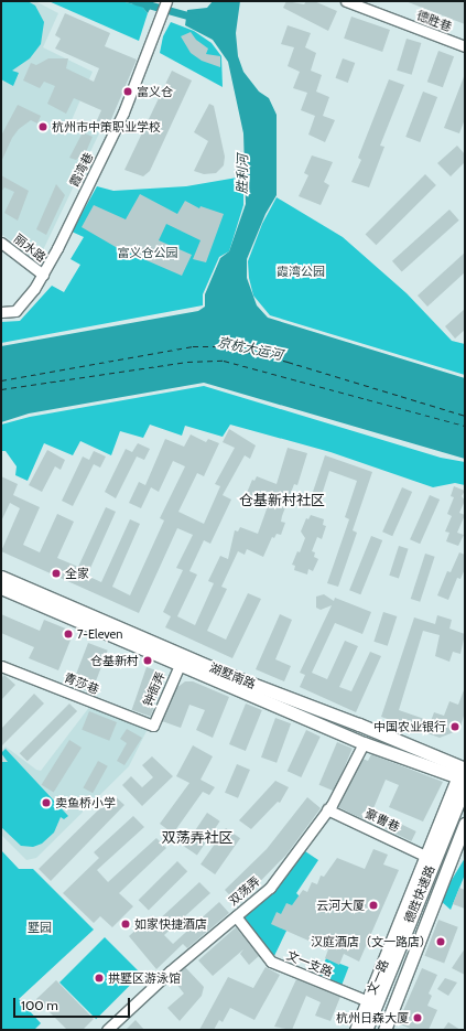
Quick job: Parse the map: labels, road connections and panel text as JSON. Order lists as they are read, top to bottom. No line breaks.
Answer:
{"streets":{"highway":["德胜快速路"],"main road":["湖墅南路","文一路"],"street":["德胜巷","霞湾巷","丽水路","青莎巷","钟衙弄","豪曹巷","双荡弄","文一支路"]},"crossings":[["霞湾巷","丽水路"],["湖墅南路","钟衙弄"],["湖墅南路","双荡弄"],["湖墅南路","德胜快速路"],["湖墅南路","文一路"],["青莎巷","钟衙弄"],["豪曹巷","双荡弄"],["豪曹巷","文一路"],["双荡弄","文一支路"],["德胜快速路","文一路"],["文一支路","文一路"]],"districts":["仓基新村社区","双荡弄社区"],"water":["胜利河","京杭大运河"],"parks":["富义仓公园","霞湾公园","墅园"],"places":["富义仓","杭州市中策职业学校","全家","7-Eleven","仓基新村","中国农业银行","卖鱼桥小学","云河大厦","如家快捷酒店","汉庭酒店（文一路店）","拱墅区游泳馆","杭州日森大厦"],"scale_bar":"100 m"}
